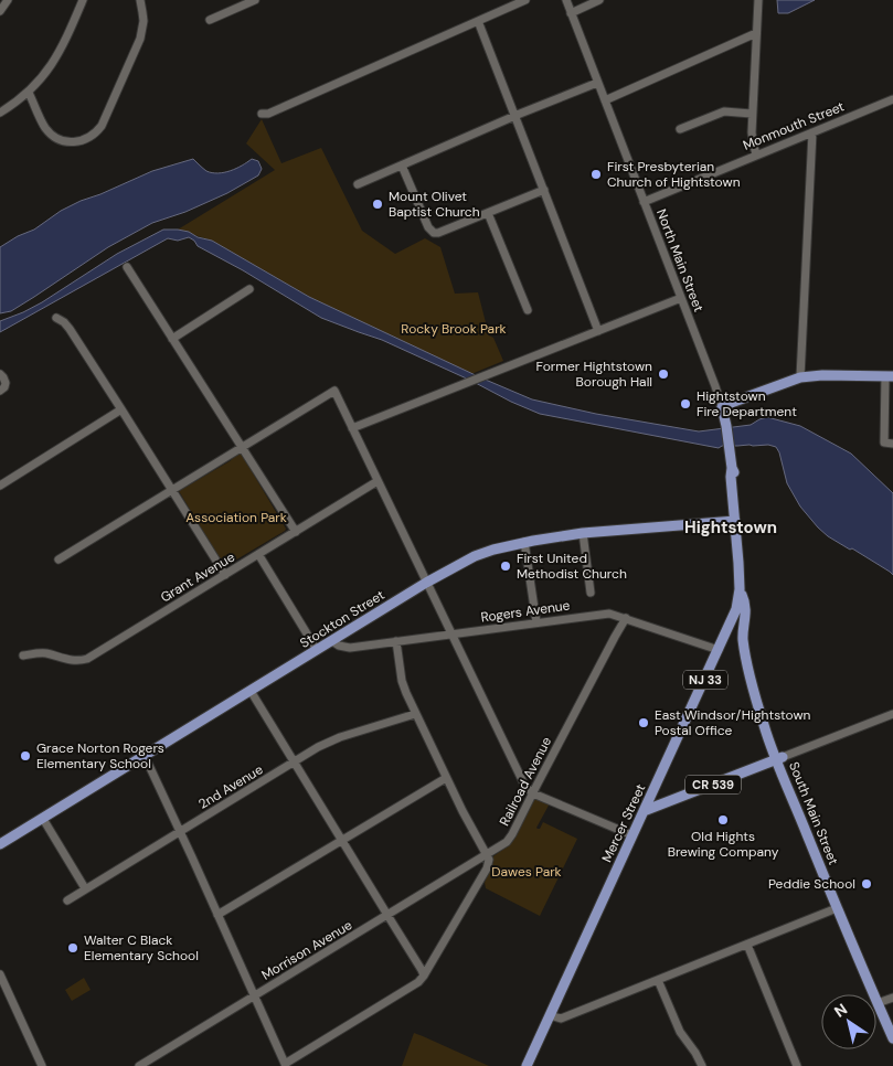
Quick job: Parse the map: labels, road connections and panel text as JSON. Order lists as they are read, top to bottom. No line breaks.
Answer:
{"streets":{"main road":["Stockton Street","NJ 33","CR 539","South Main Street","Mercer Street"],"street":["Monmouth Street","North Main Street","Grant Avenue","Rogers Avenue","Railroad Avenue","2nd Avenue","Morrison Avenue"]},"crossings":[["Monmouth Street","North Main Street"],["North Main Street","NJ 33"],["Rogers Avenue","Stockton Street"],["Rogers Avenue","Railroad Avenue"],["Rogers Avenue","Mercer Street"],["Stockton Street","NJ 33"],["NJ 33","South Main Street"],["NJ 33","Mercer Street"],["Railroad Avenue","Morrison Avenue"],["CR 539","South Main Street"],["CR 539","Mercer Street"],["South Main Street","Mercer Street"]],"districts":["Hightstown"],"parks":["Rocky Brook Park","Association Park","Dawes Park"],"places":["First Presbyterian Church of Hightstown","Mount Olivet Baptist Church","Former Hightstown Borough Hall","Hightstown Fire Department","First United Methodist Church","East Windsor/Hightstown Postal Office","Grace Norton Rogers Elementary School","Old Hights Brewing Company","Peddie School","Walter C Black Elementary School"],"north":"top left"}
